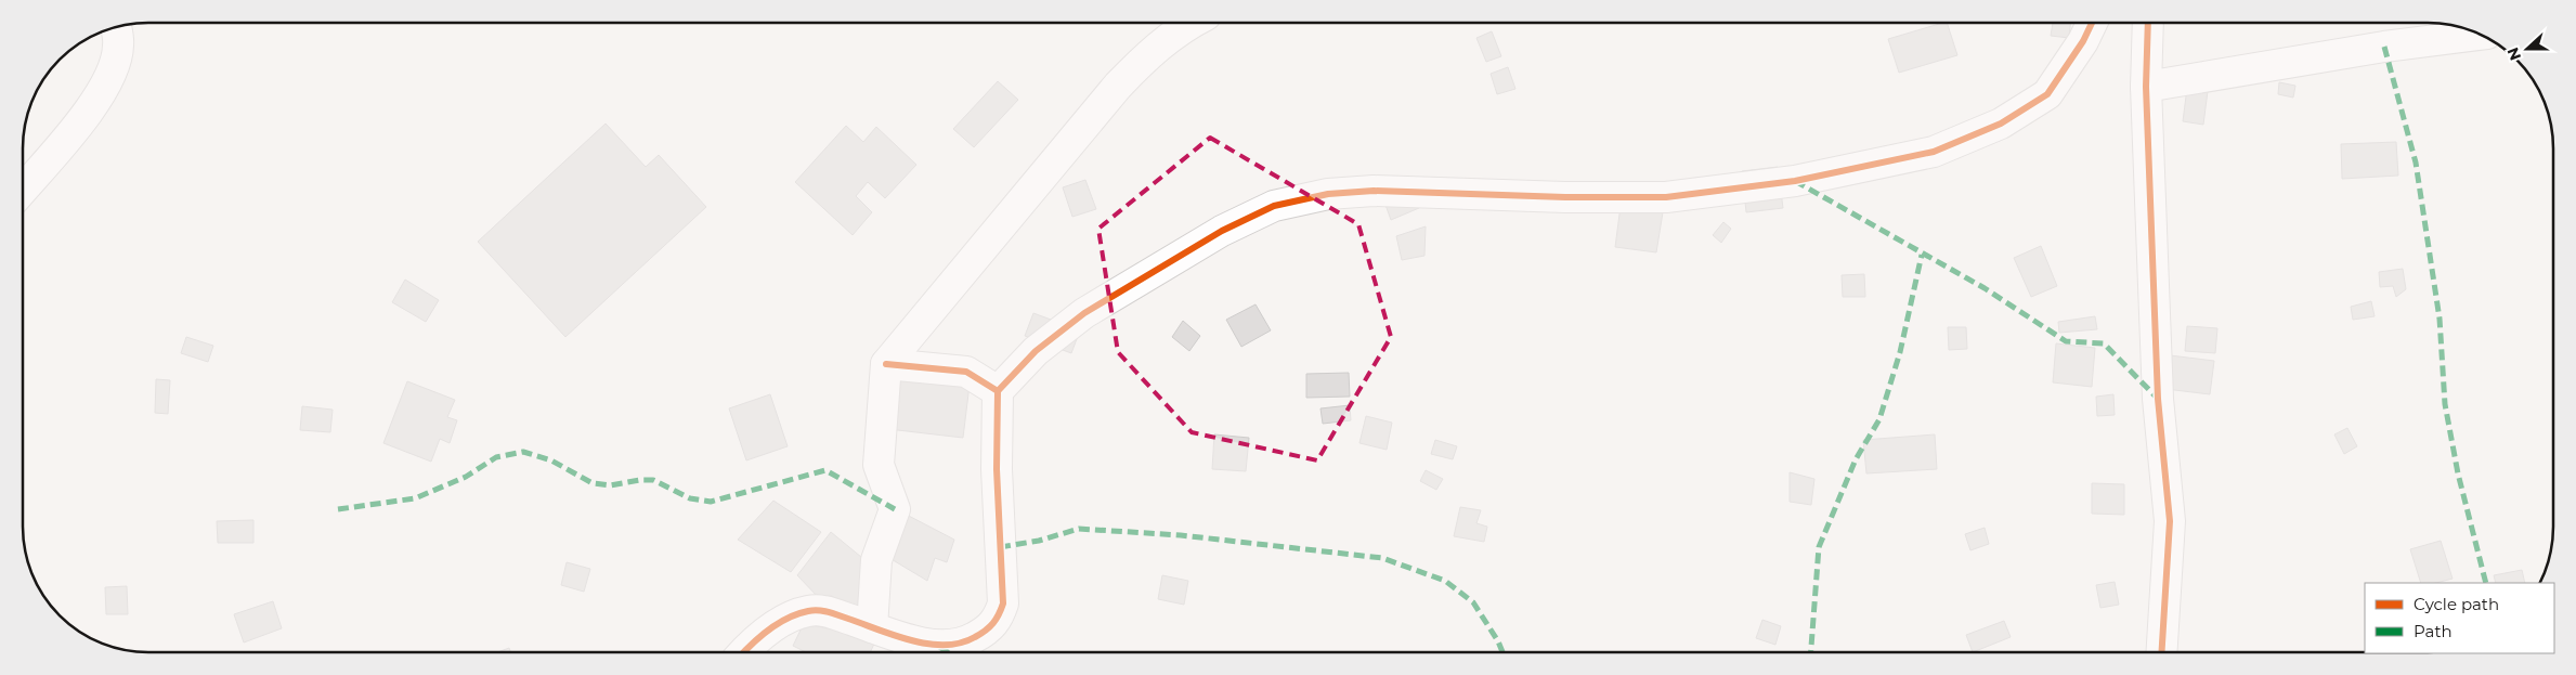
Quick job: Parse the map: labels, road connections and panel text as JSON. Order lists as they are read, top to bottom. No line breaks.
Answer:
{"legend":["Cycle path","Path"],"north":"left"}
